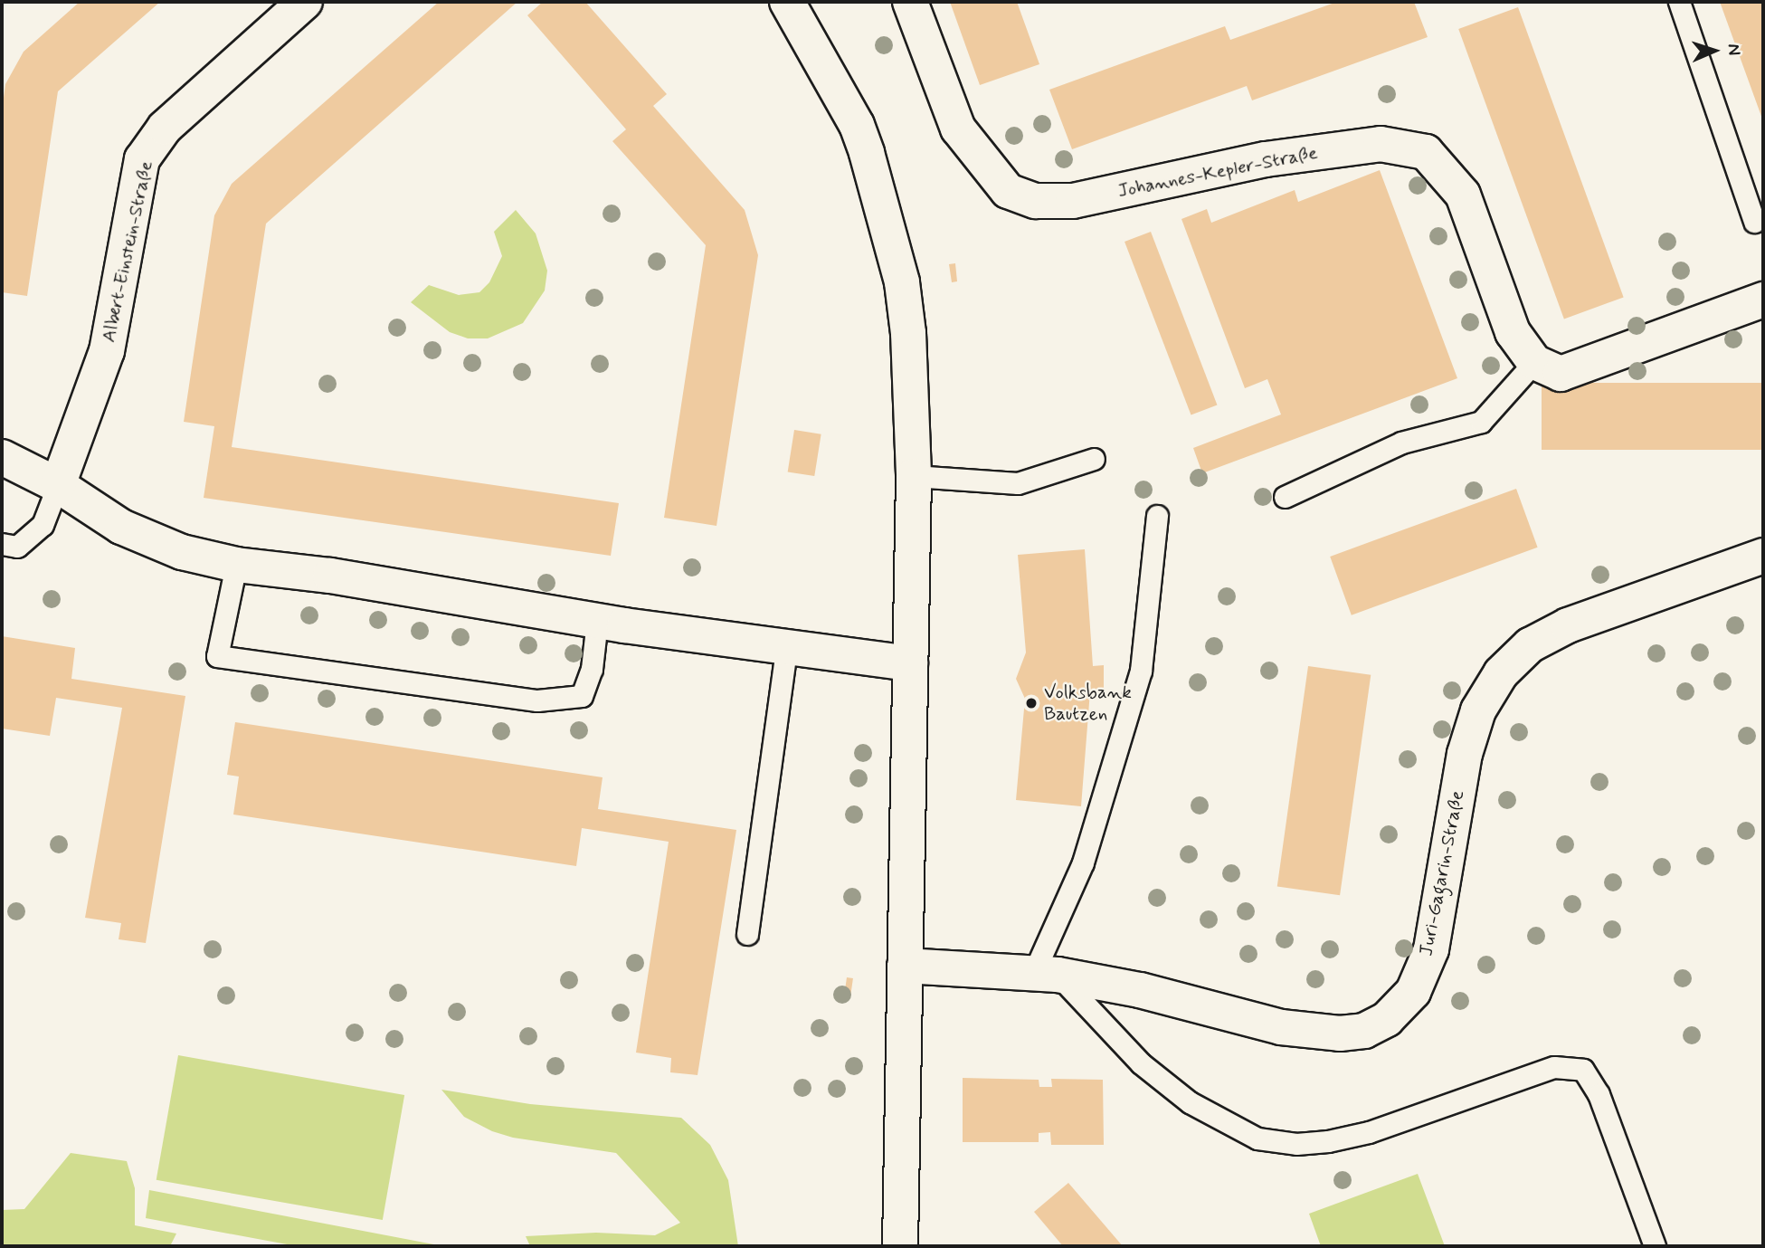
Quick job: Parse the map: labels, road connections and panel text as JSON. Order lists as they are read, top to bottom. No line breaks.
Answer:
{"streets":{"street":["Johannes-Kepler-Straße","Albert-Einstein-Straße","Juri-Gagarin-Straße"]},"places":["Volksbank Bautzen"],"north":"right"}
